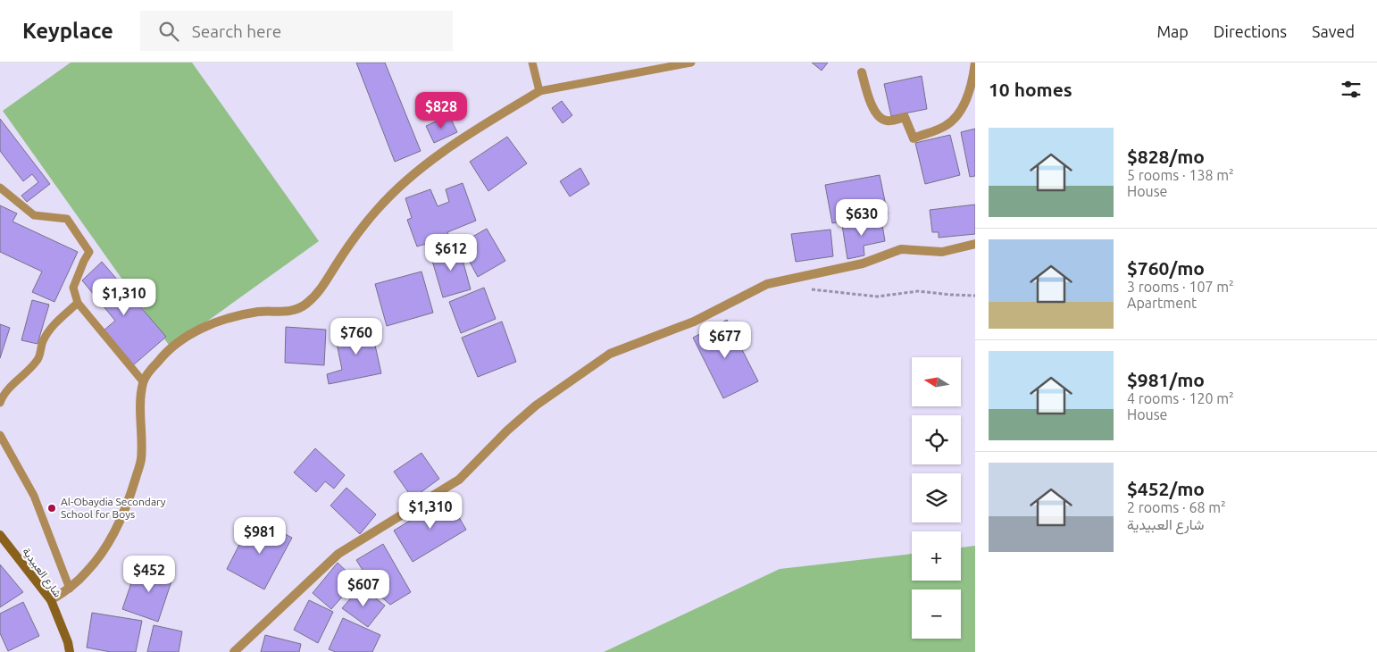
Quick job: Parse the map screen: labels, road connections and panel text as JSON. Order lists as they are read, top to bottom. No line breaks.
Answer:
{"streets":{"main road":["شارع العبيدية"]},"places":["Al-Obaydia Secondary School for Boys"],"north":"left","page":{"header":"Keyplace","search":"Search here","nav":["Map","Directions","Saved"],"heading":"10 homes","price":["$828","$630","$612","$1,310","$760","$677","$1,310","$981","$452","$607"],"list":[{"name":"$828/mo","note":"5 rooms · 138 m² · House"},{"name":"$760/mo","note":"3 rooms · 107 m² · Apartment"},{"name":"$981/mo","note":"4 rooms · 120 m² · House"},{"name":"$452/mo","note":"2 rooms · 68 m² · شارع العبيدية"}],"map_buttons":["+","−"]}}
